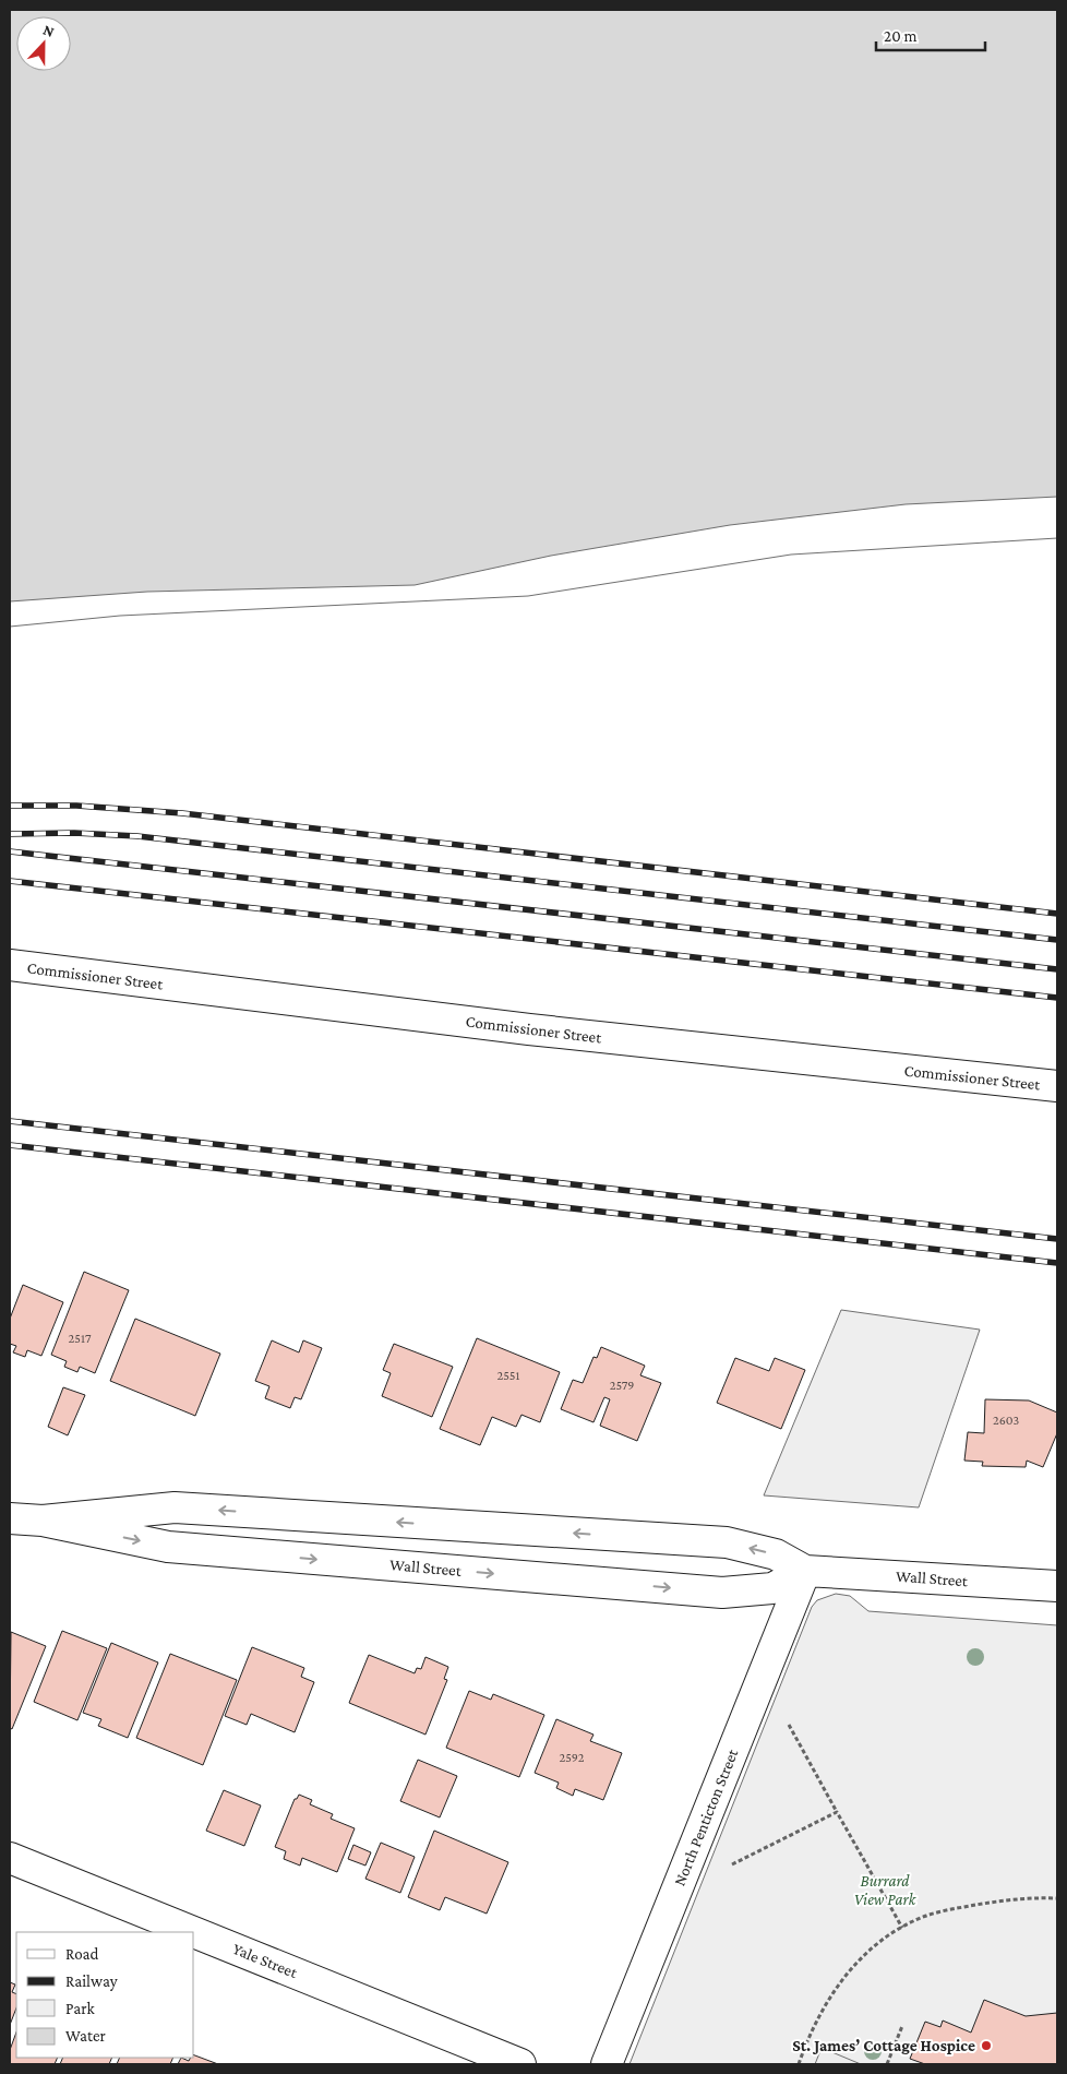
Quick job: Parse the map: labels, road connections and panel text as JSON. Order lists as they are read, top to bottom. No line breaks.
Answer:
{"streets":{"street":["Commissioner Street","Wall Street","North Penticton Street","Yale Street"]},"crossings":[["Wall Street","North Penticton Street"]],"parks":["Burrard View Park"],"places":["St. James’ Cottage Hospice"],"house_numbers":["2517","2551","2579","2603","2592"],"legend":["Road","Railway","Park","Water"],"scale_bar":"20 m","north":"top"}
